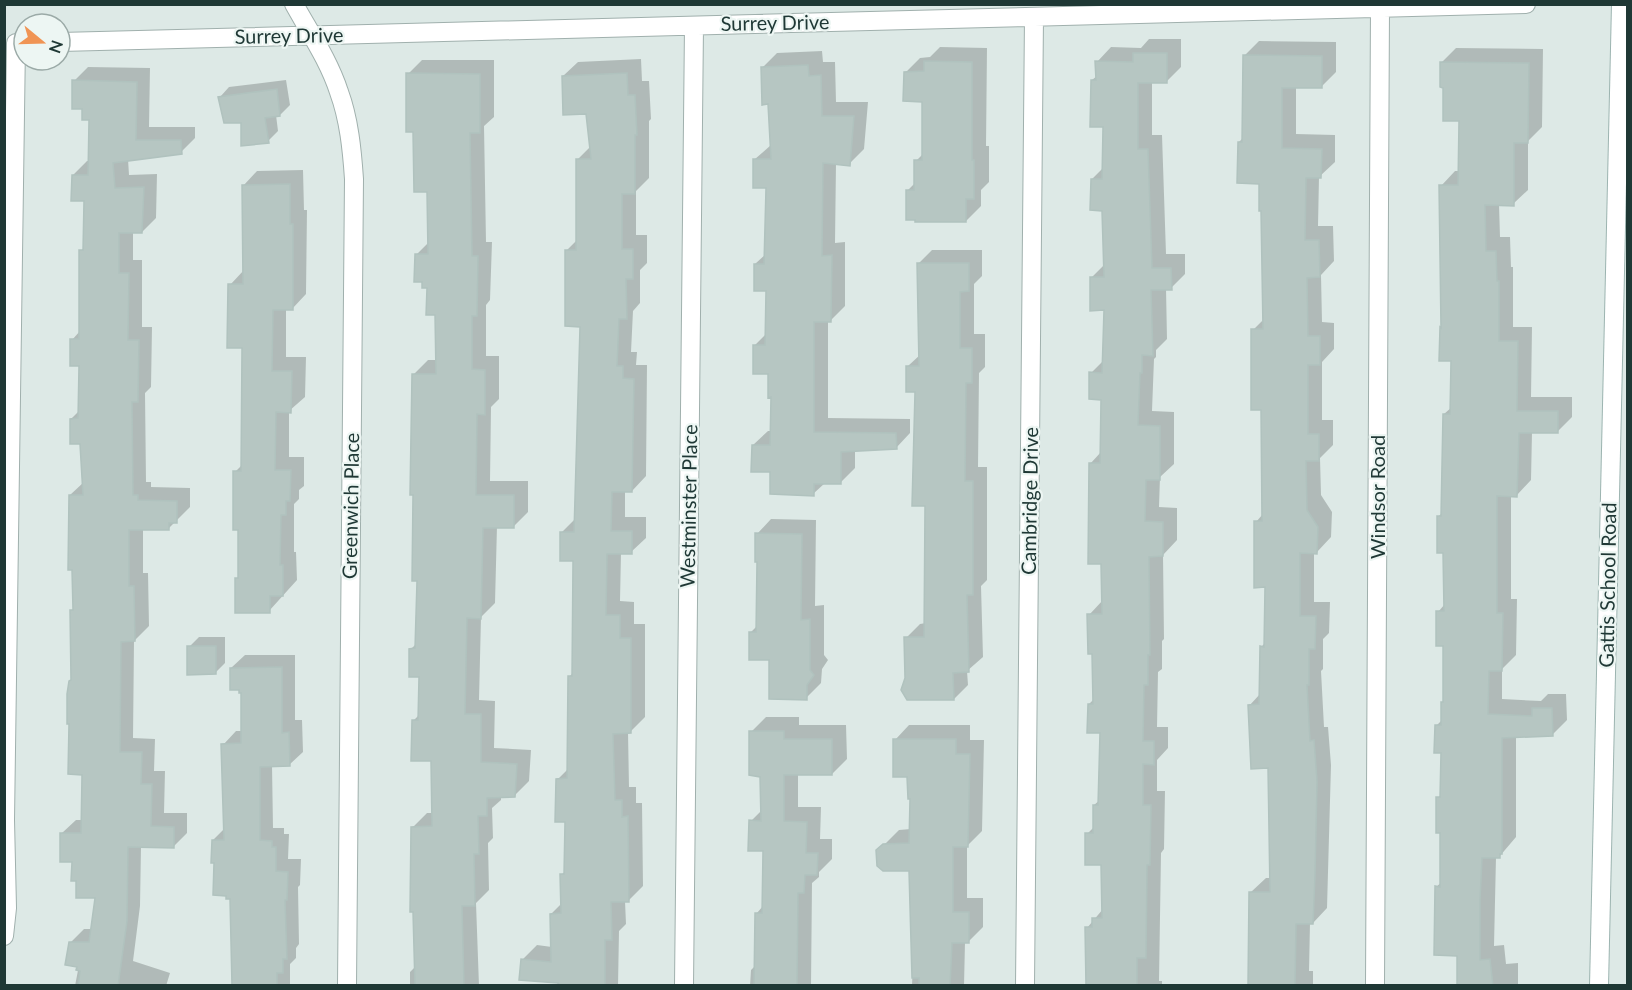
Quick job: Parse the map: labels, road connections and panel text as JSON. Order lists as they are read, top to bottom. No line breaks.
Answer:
{"streets":{"street":["Surrey Drive","Windsor Road","Cambridge Drive","Greenwich Place","Westminster Place","Gattis School Road"]},"crossings":[["Surrey Drive","Windsor Road"],["Surrey Drive","Cambridge Drive"],["Surrey Drive","Greenwich Place"],["Surrey Drive","Westminster Place"]],"north":"right"}
